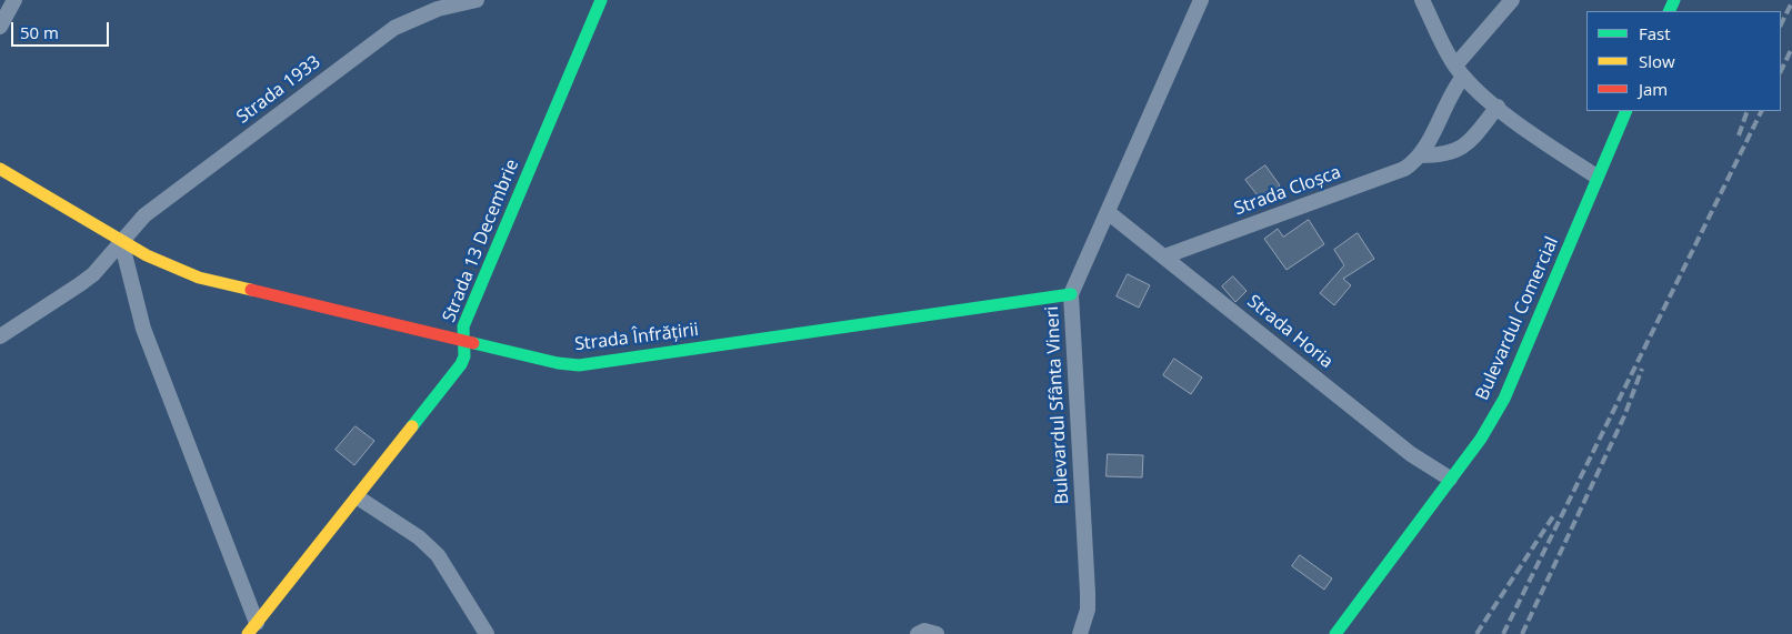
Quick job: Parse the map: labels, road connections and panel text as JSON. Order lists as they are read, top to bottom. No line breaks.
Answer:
{"streets":{"street":["Strada 1933","Strada Cloșca","Strada 13 Decembrie","Bulevardul Comercial","Strada Horia","Strada Înfrățirii","Bulevardul Sfânta Vineri"]},"crossings":[["Strada 1933","Strada Înfrățirii"],["Strada Cloșca","Strada Horia"],["Strada 13 Decembrie","Strada Înfrățirii"],["Bulevardul Comercial","Strada Horia"],["Strada Horia","Bulevardul Sfânta Vineri"],["Strada Înfrățirii","Bulevardul Sfânta Vineri"]],"legend":["Fast","Slow","Jam"],"scale_bar":"50 m"}
